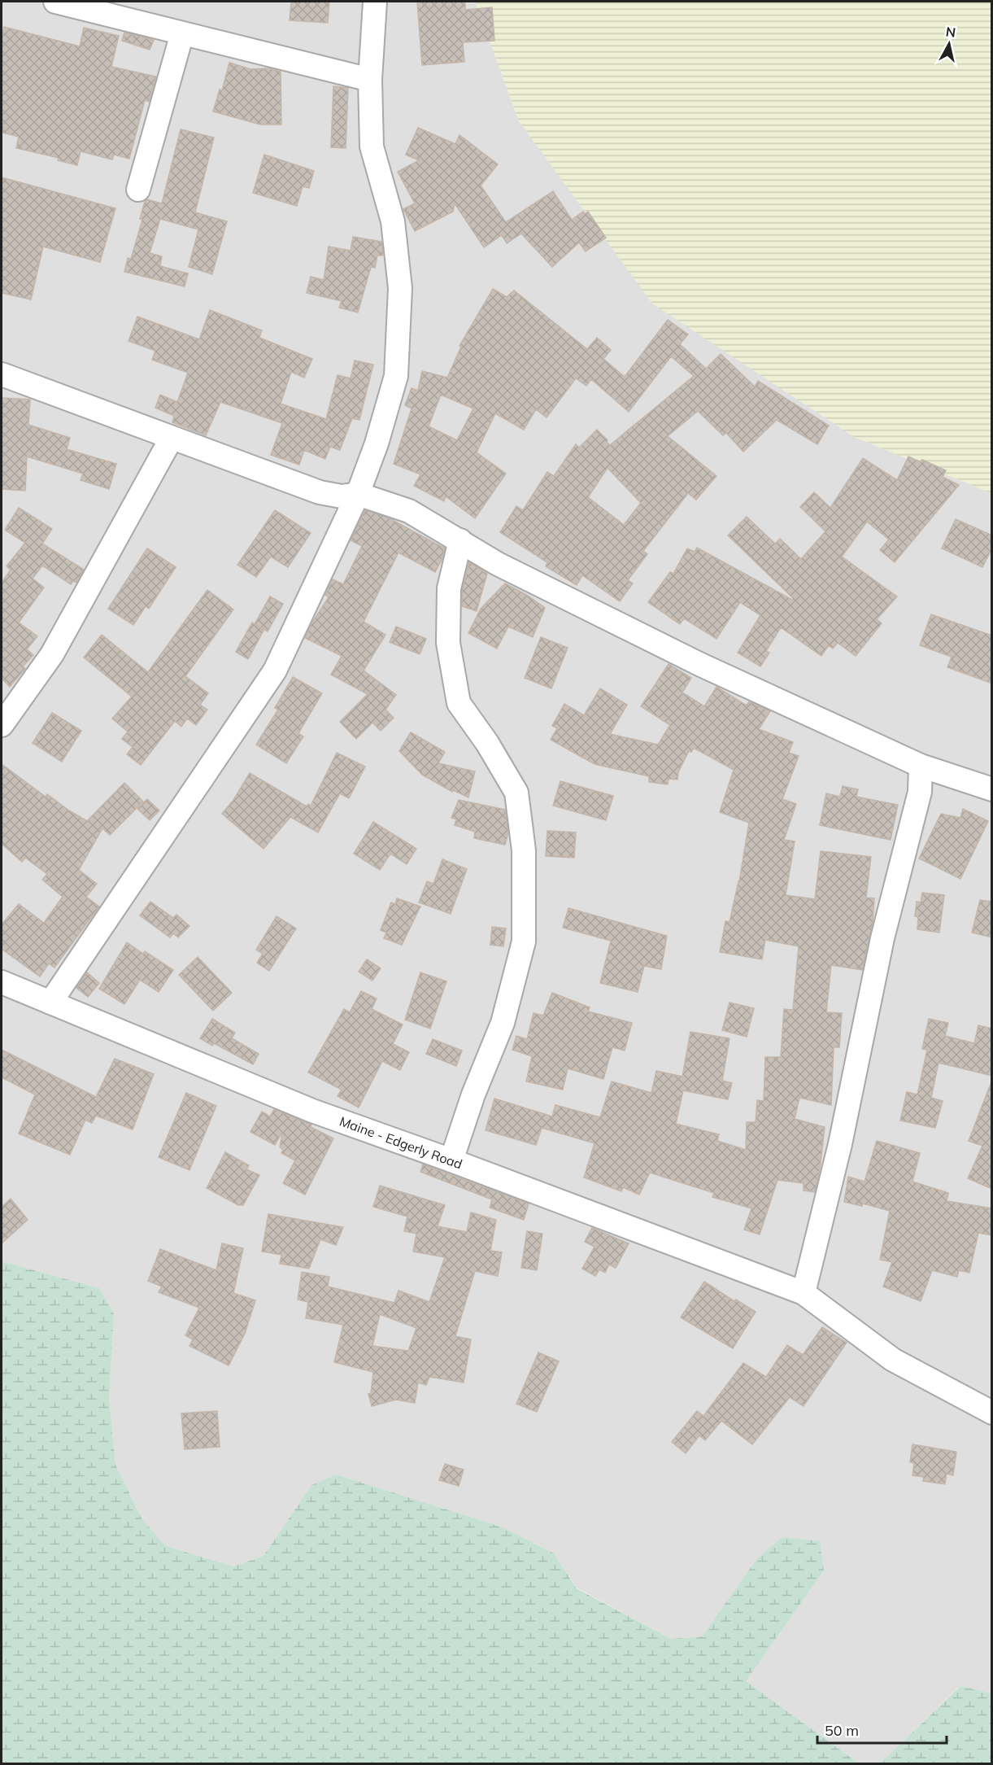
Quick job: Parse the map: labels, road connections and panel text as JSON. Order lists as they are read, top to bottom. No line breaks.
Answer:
{"streets":{"street":["Maine - Edgerly Road"]},"scale_bar":"50 m","north":"top"}
